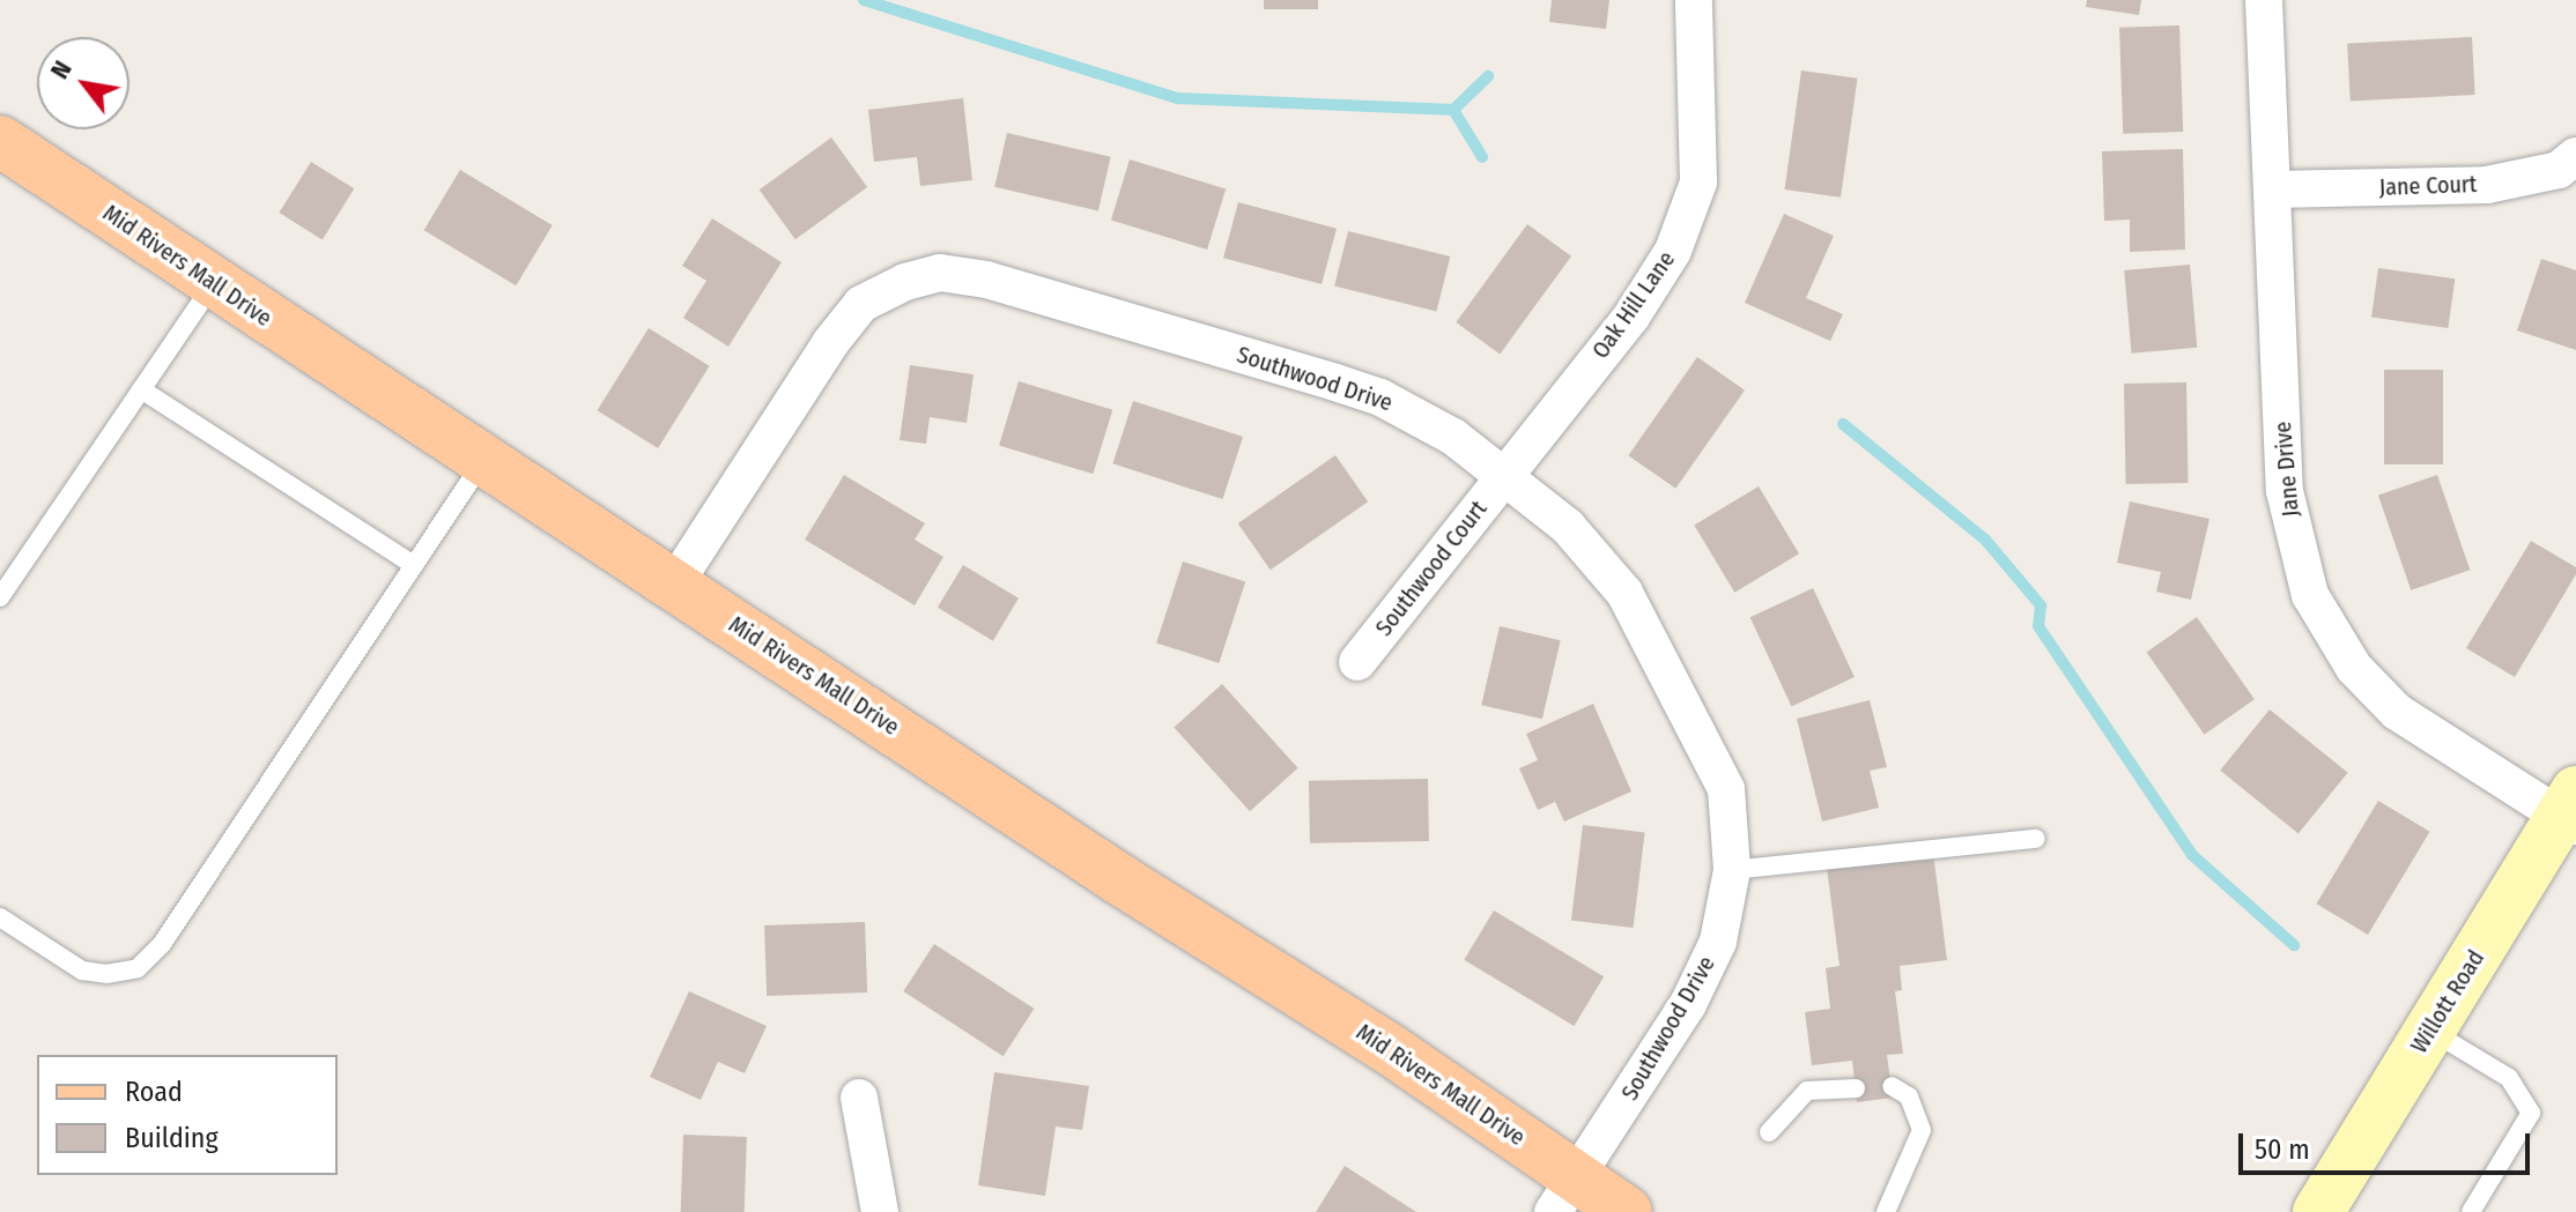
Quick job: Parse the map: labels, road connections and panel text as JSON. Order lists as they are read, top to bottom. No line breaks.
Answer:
{"streets":{"main road":["Mid Rivers Mall Drive","Willott Road"],"street":["Jane Court","Oak Hill Lane","Southwood Drive","Jane Drive","Southwood Court"]},"crossings":[["Jane Court","Jane Drive"],["Mid Rivers Mall Drive","Southwood Drive"],["Oak Hill Lane","Southwood Drive"],["Oak Hill Lane","Southwood Court"],["Southwood Drive","Southwood Court"],["Jane Drive","Willott Road"]],"legend":["Road","Building"],"scale_bar":"50 m","north":"top left"}
